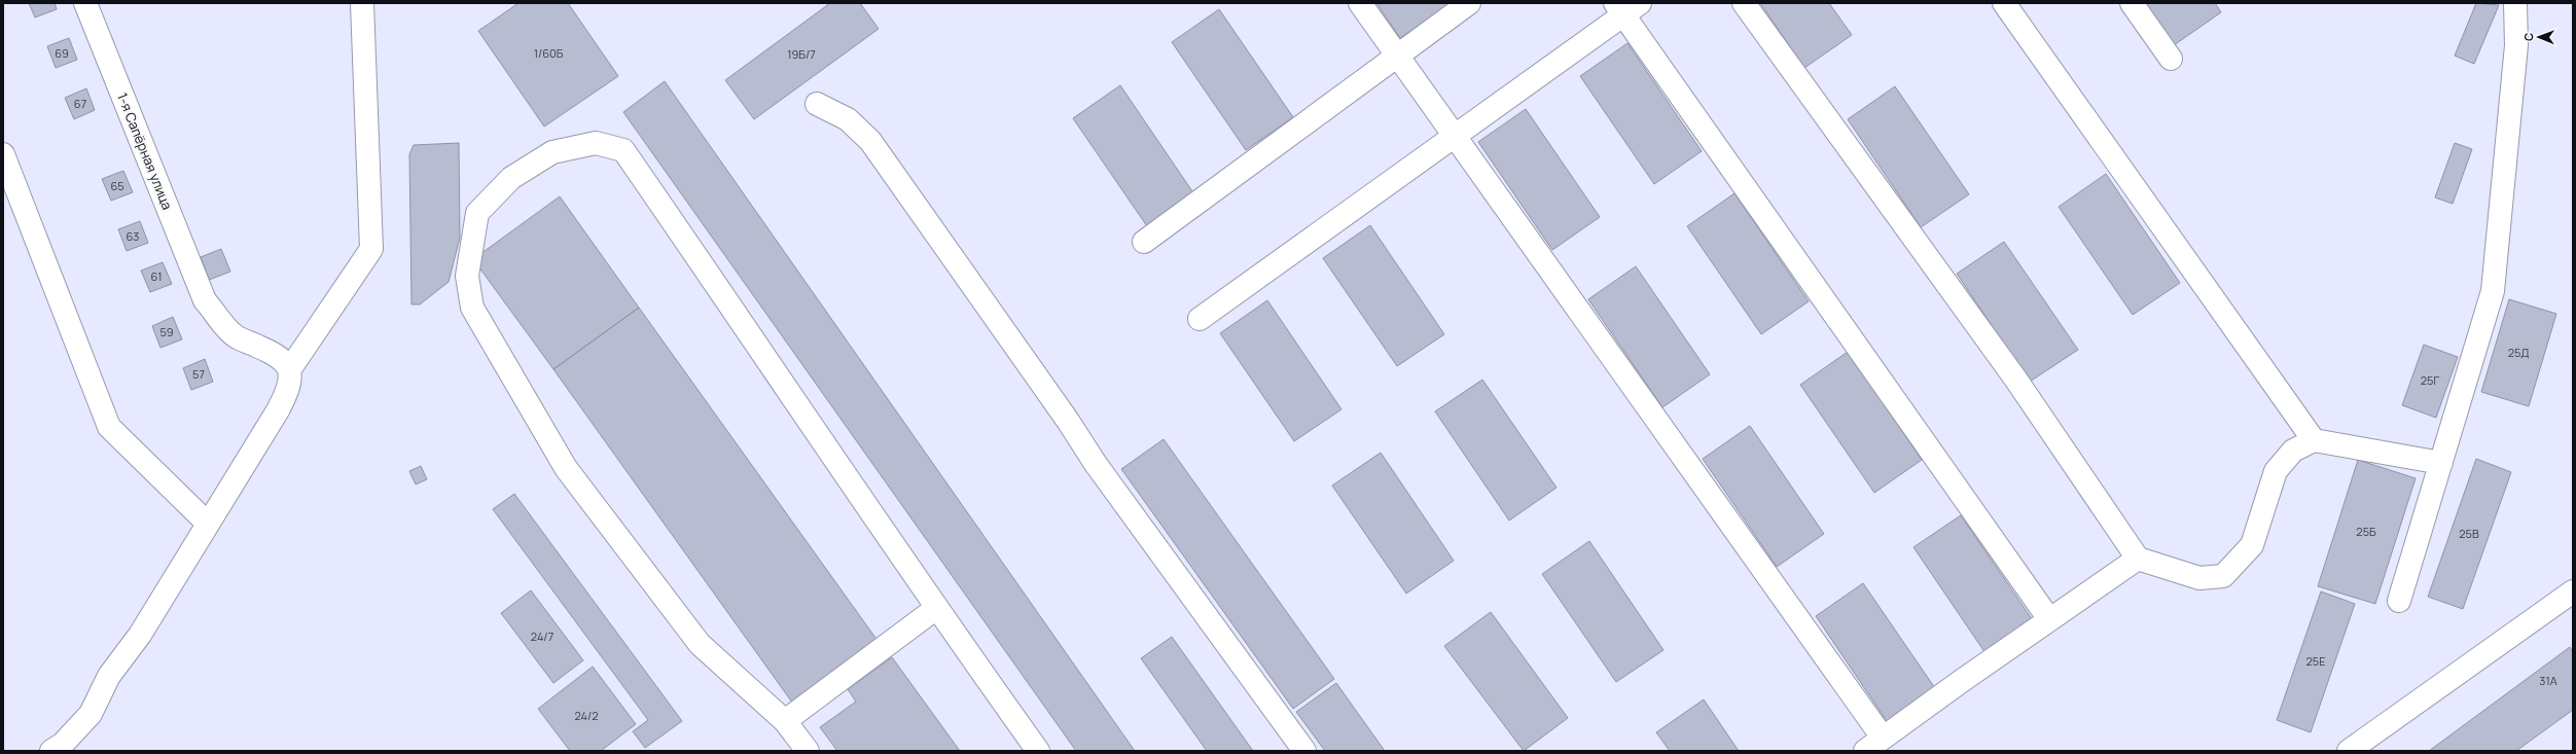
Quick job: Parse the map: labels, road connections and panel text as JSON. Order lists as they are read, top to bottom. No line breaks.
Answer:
{"streets":{"street":["1-я Сапёрная улица"]},"house_numbers":["69","1/60Б","19Б/7","67","65","63","61","59","25Д","57","25Г","25Б","25В","24/7","25Е","31А","24/2"],"north":"left"}
